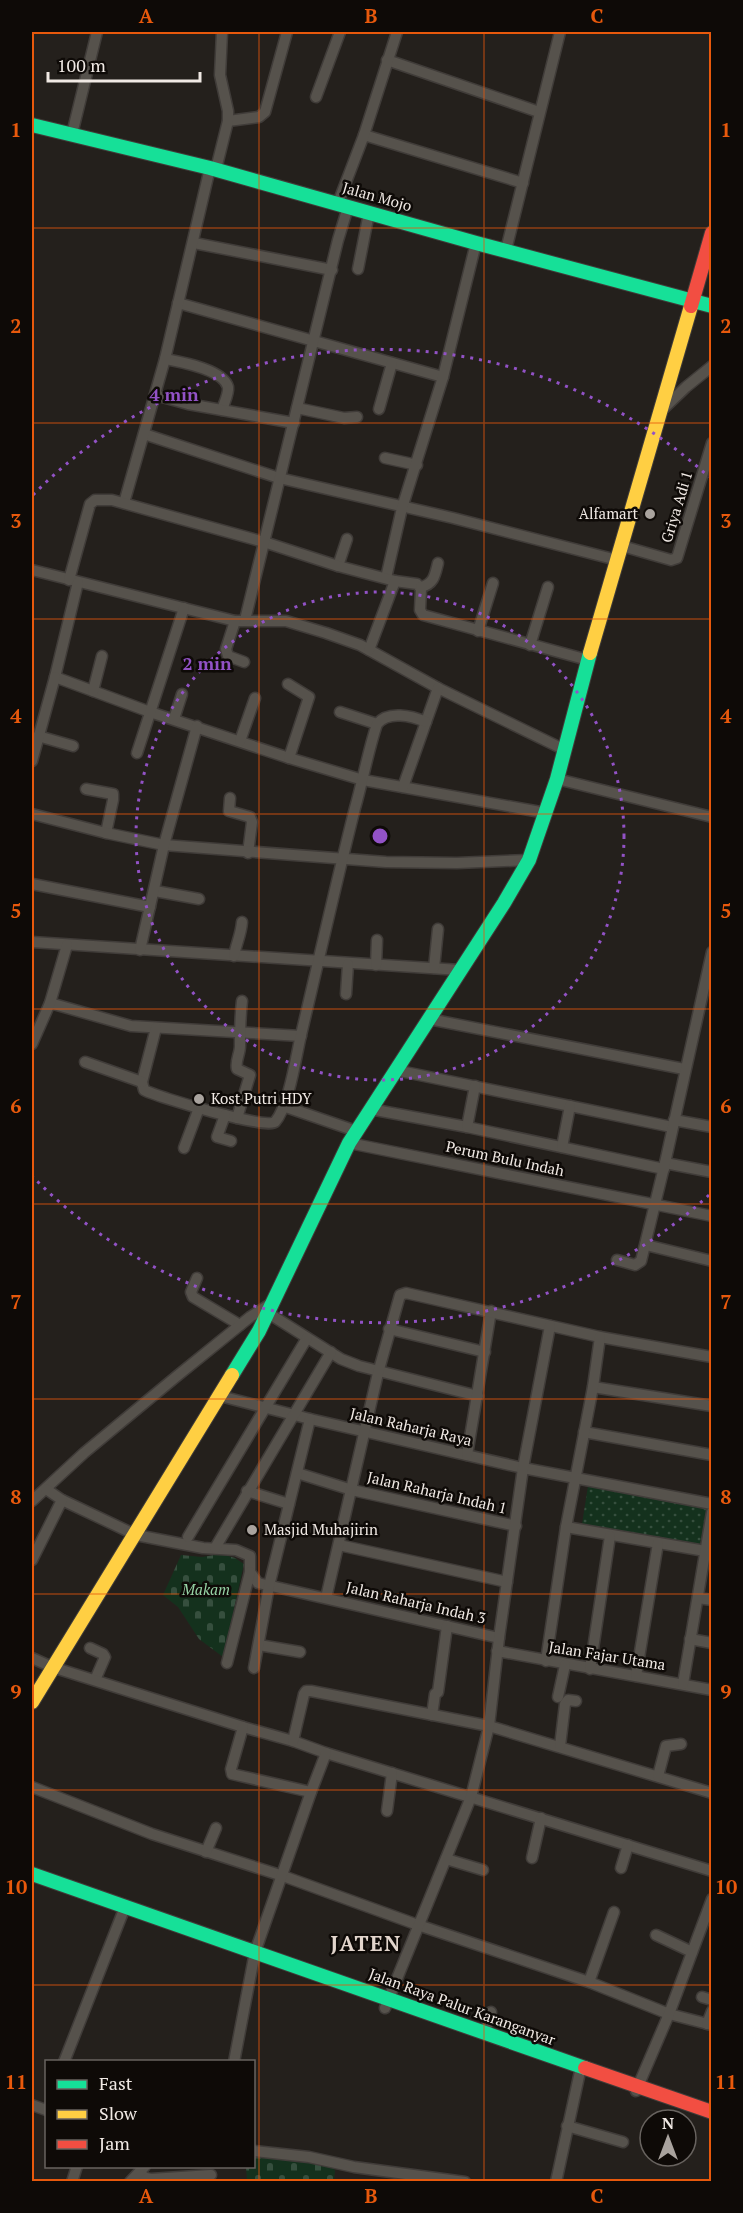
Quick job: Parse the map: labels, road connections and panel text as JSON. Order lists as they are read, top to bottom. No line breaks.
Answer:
{"streets":{"main road":["Jalan Mojo","Jalan Raya Palur Karanganyar"],"street":["Griya Adi 1","Perum Bulu Indah","Jalan Raharja Raya","Jalan Raharja Indah 1","Jalan Raharja Indah 3","Jalan Fajar Utama"]},"districts":["JATEN"],"parks":["Makam"],"places":["Alfamart","Kost Putri HDY","Masjid Muhajirin"],"legend":["Fast","Slow","Jam"],"scale_bar":"100 m","north":"top","grid":{"columns":["A","B","C"],"rows":["1","2","3","4","5","6","7","8","9","10","11"]},"rings":["4 min","2 min"]}
